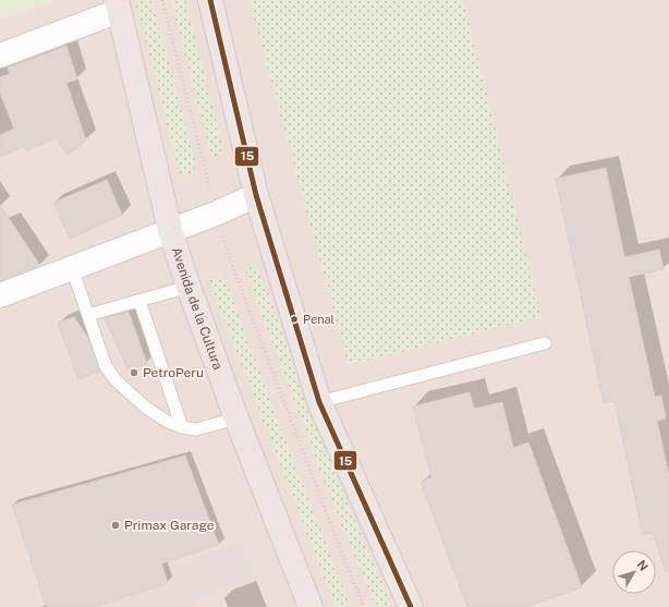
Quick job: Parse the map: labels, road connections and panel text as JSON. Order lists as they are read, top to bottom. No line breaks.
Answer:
{"streets":{"highway":["Avenida de la Cultura"]},"places":["Penal","PetroPeru","Primax Garage"],"lines":["transit line 15"],"north":"top right"}
